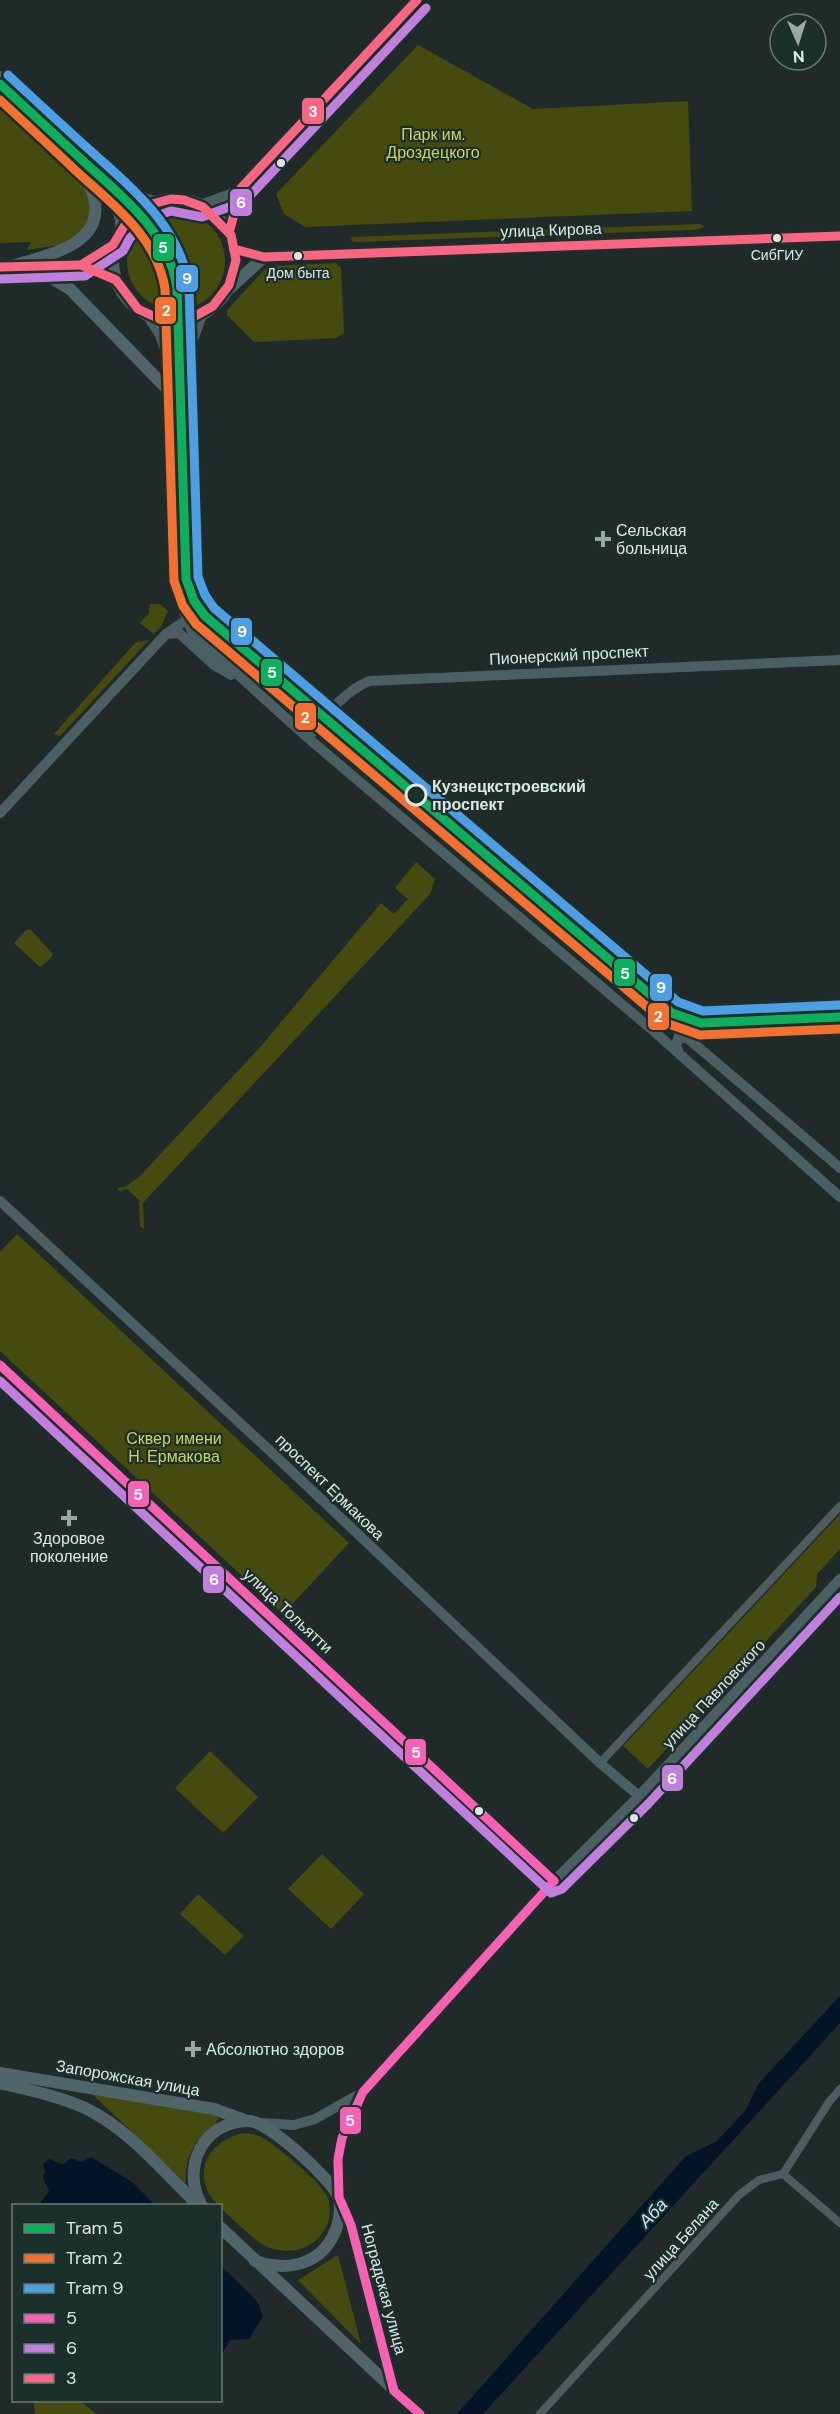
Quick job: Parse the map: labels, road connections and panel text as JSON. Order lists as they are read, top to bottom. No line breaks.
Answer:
{"streets":{"main road":["улица Кирова","Пионерский проспект","проспект Ермакова","улица Тольятти","улица Павловского","Запорожская улица","Ноградская улица"],"street":["улица Белана"]},"crossings":[["проспект Ермакова","улица Павловского"],["улица Тольятти","улица Павловского"],["улица Павловского","Запорожская улица"],["улица Павловского","Ноградская улица"],["Запорожская улица","Ноградская улица"]],"water":["Аба"],"parks":["Парк им. Дроздецкого","Сквер имени Н. Ермакова"],"places":{"other":["СибГИУ","Дом быта","Кузнецкстроевский проспект"],"health":["Сельская больница","Здоровое поколение","Абсолютно здоров"]},"lines":["transit line 3","transit line 6","tram line 9","tram line 5","tram line 2","transit line 5"],"legend":["Tram 5","Tram 2","Tram 9","5","6","3"],"north":"bottom"}
